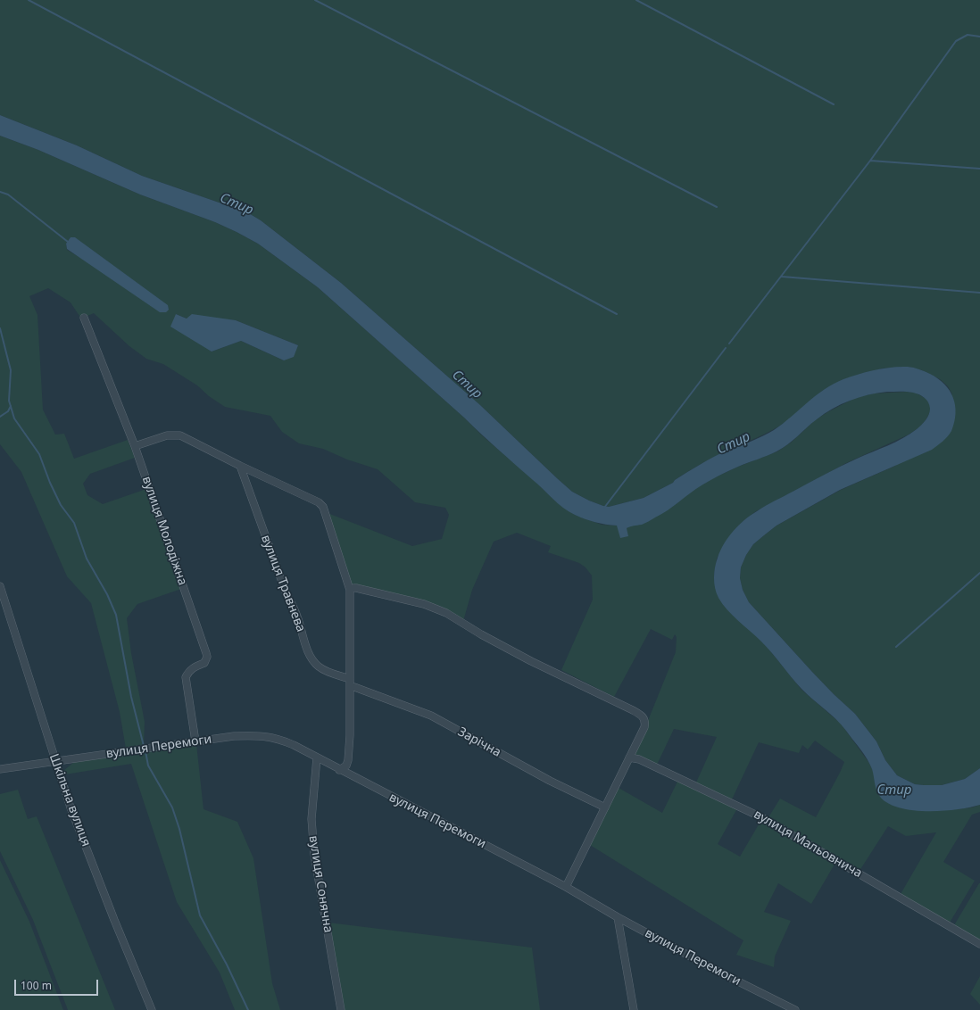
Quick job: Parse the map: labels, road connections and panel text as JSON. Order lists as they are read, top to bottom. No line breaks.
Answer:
{"streets":{"street":["вулиця Молодіжна","вулиця Травнева","Зарічна","вулиця Перемоги","Шкільна вулиця","вулиця Мальовнича","вулиця Сонячна"]},"crossings":[["вулиця Молодіжна","вулиця Перемоги"],["вулиця Перемоги","Шкільна вулиця"],["вулиця Перемоги","вулиця Сонячна"]],"water":["Стир"],"scale_bar":"100 m"}
